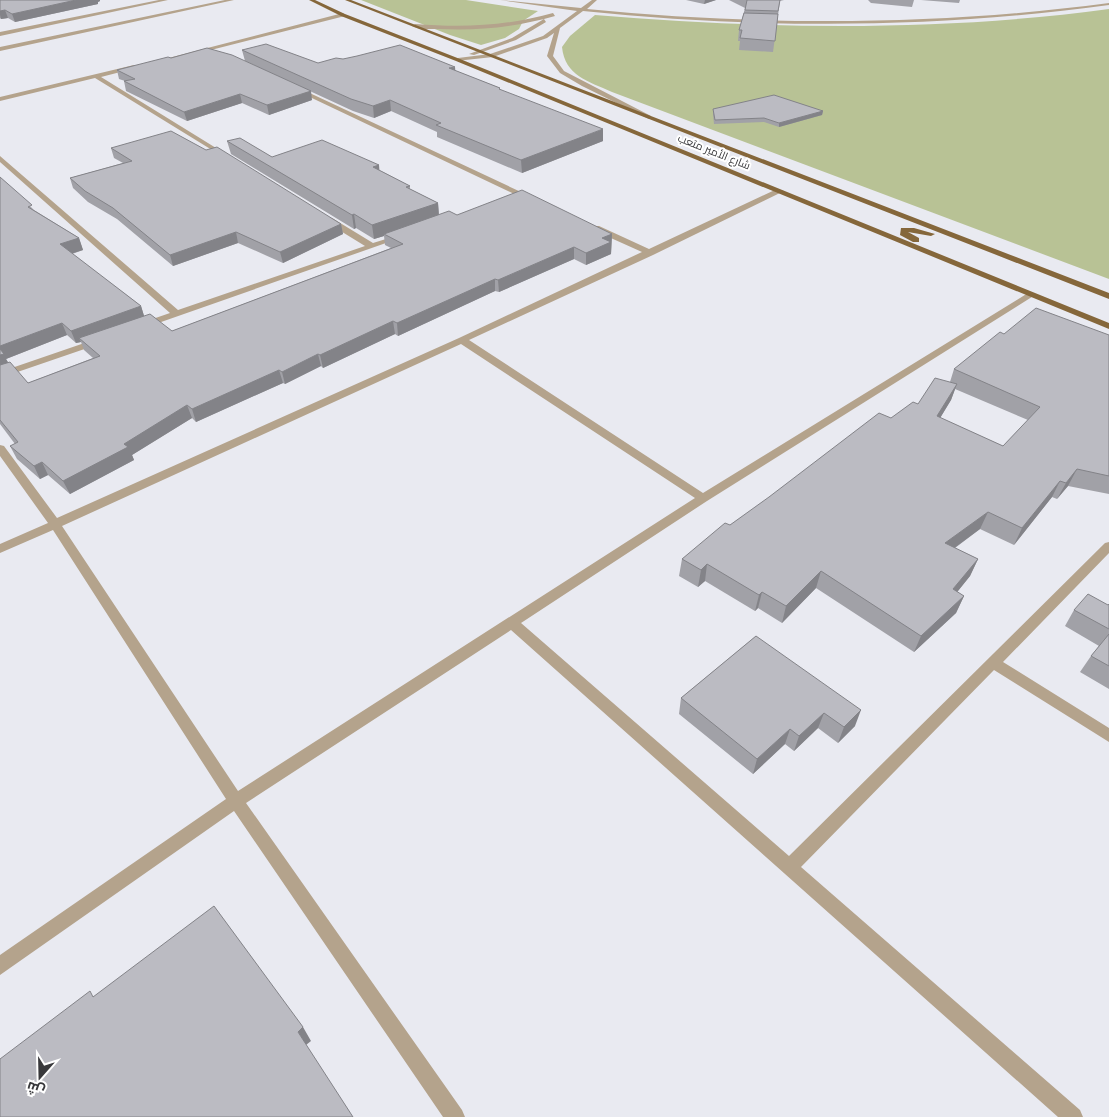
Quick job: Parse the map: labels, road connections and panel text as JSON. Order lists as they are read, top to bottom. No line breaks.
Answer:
{"streets":{"main road":["شارع الأمير متعب"]},"north":"bottom"}
